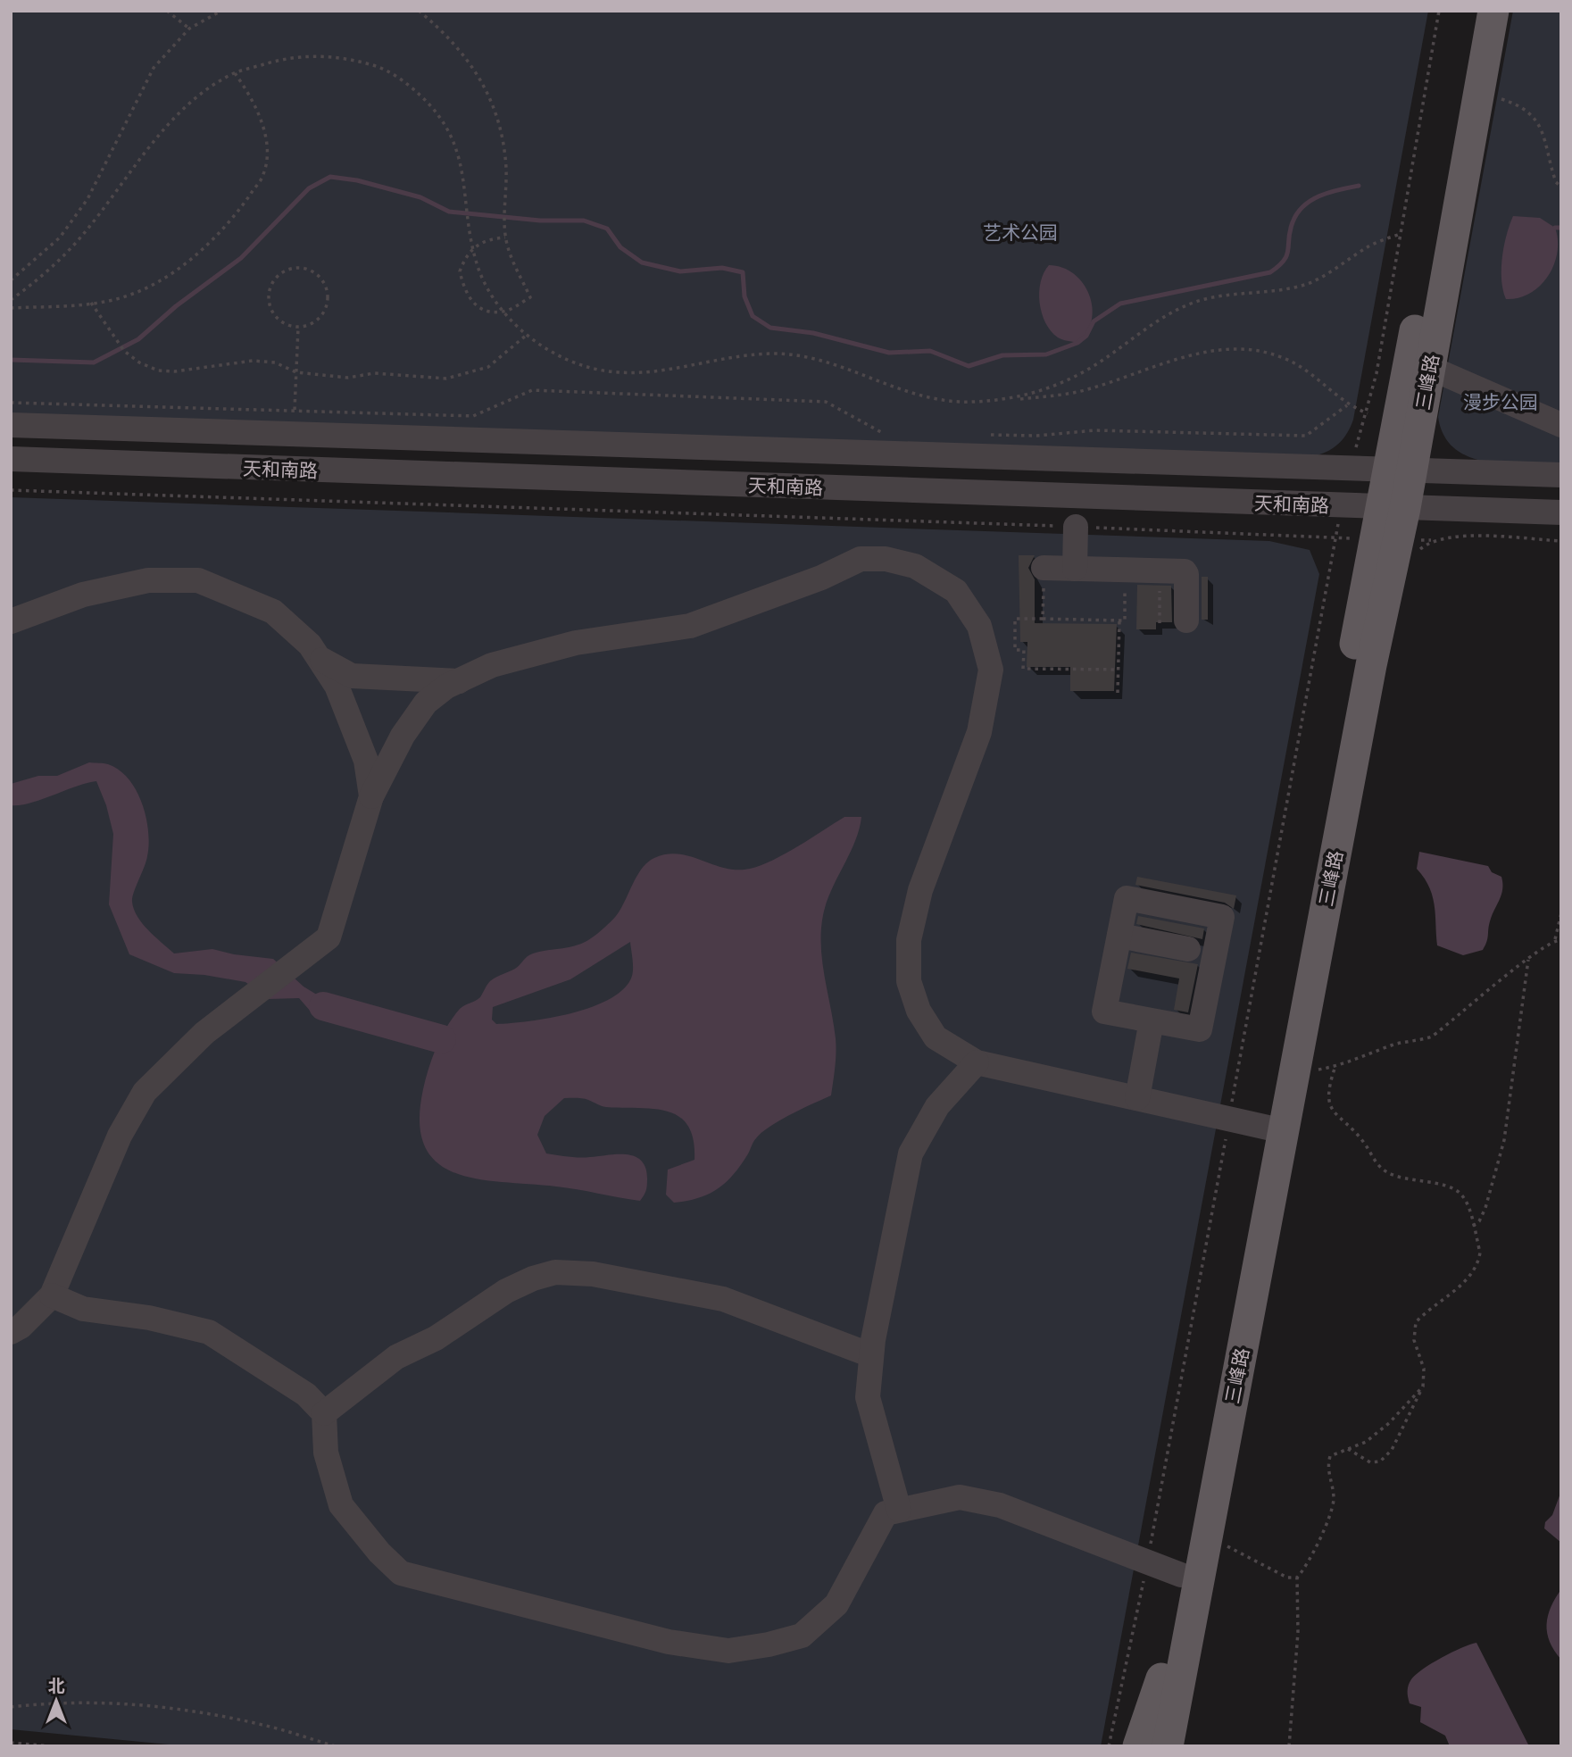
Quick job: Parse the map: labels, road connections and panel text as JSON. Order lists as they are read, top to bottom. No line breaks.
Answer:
{"streets":{"main road":["三峰路"],"street":["天和南路"]},"crossings":[["三峰路","天和南路"]],"parks":["艺术公园","漫步公园"],"north":"top"}
